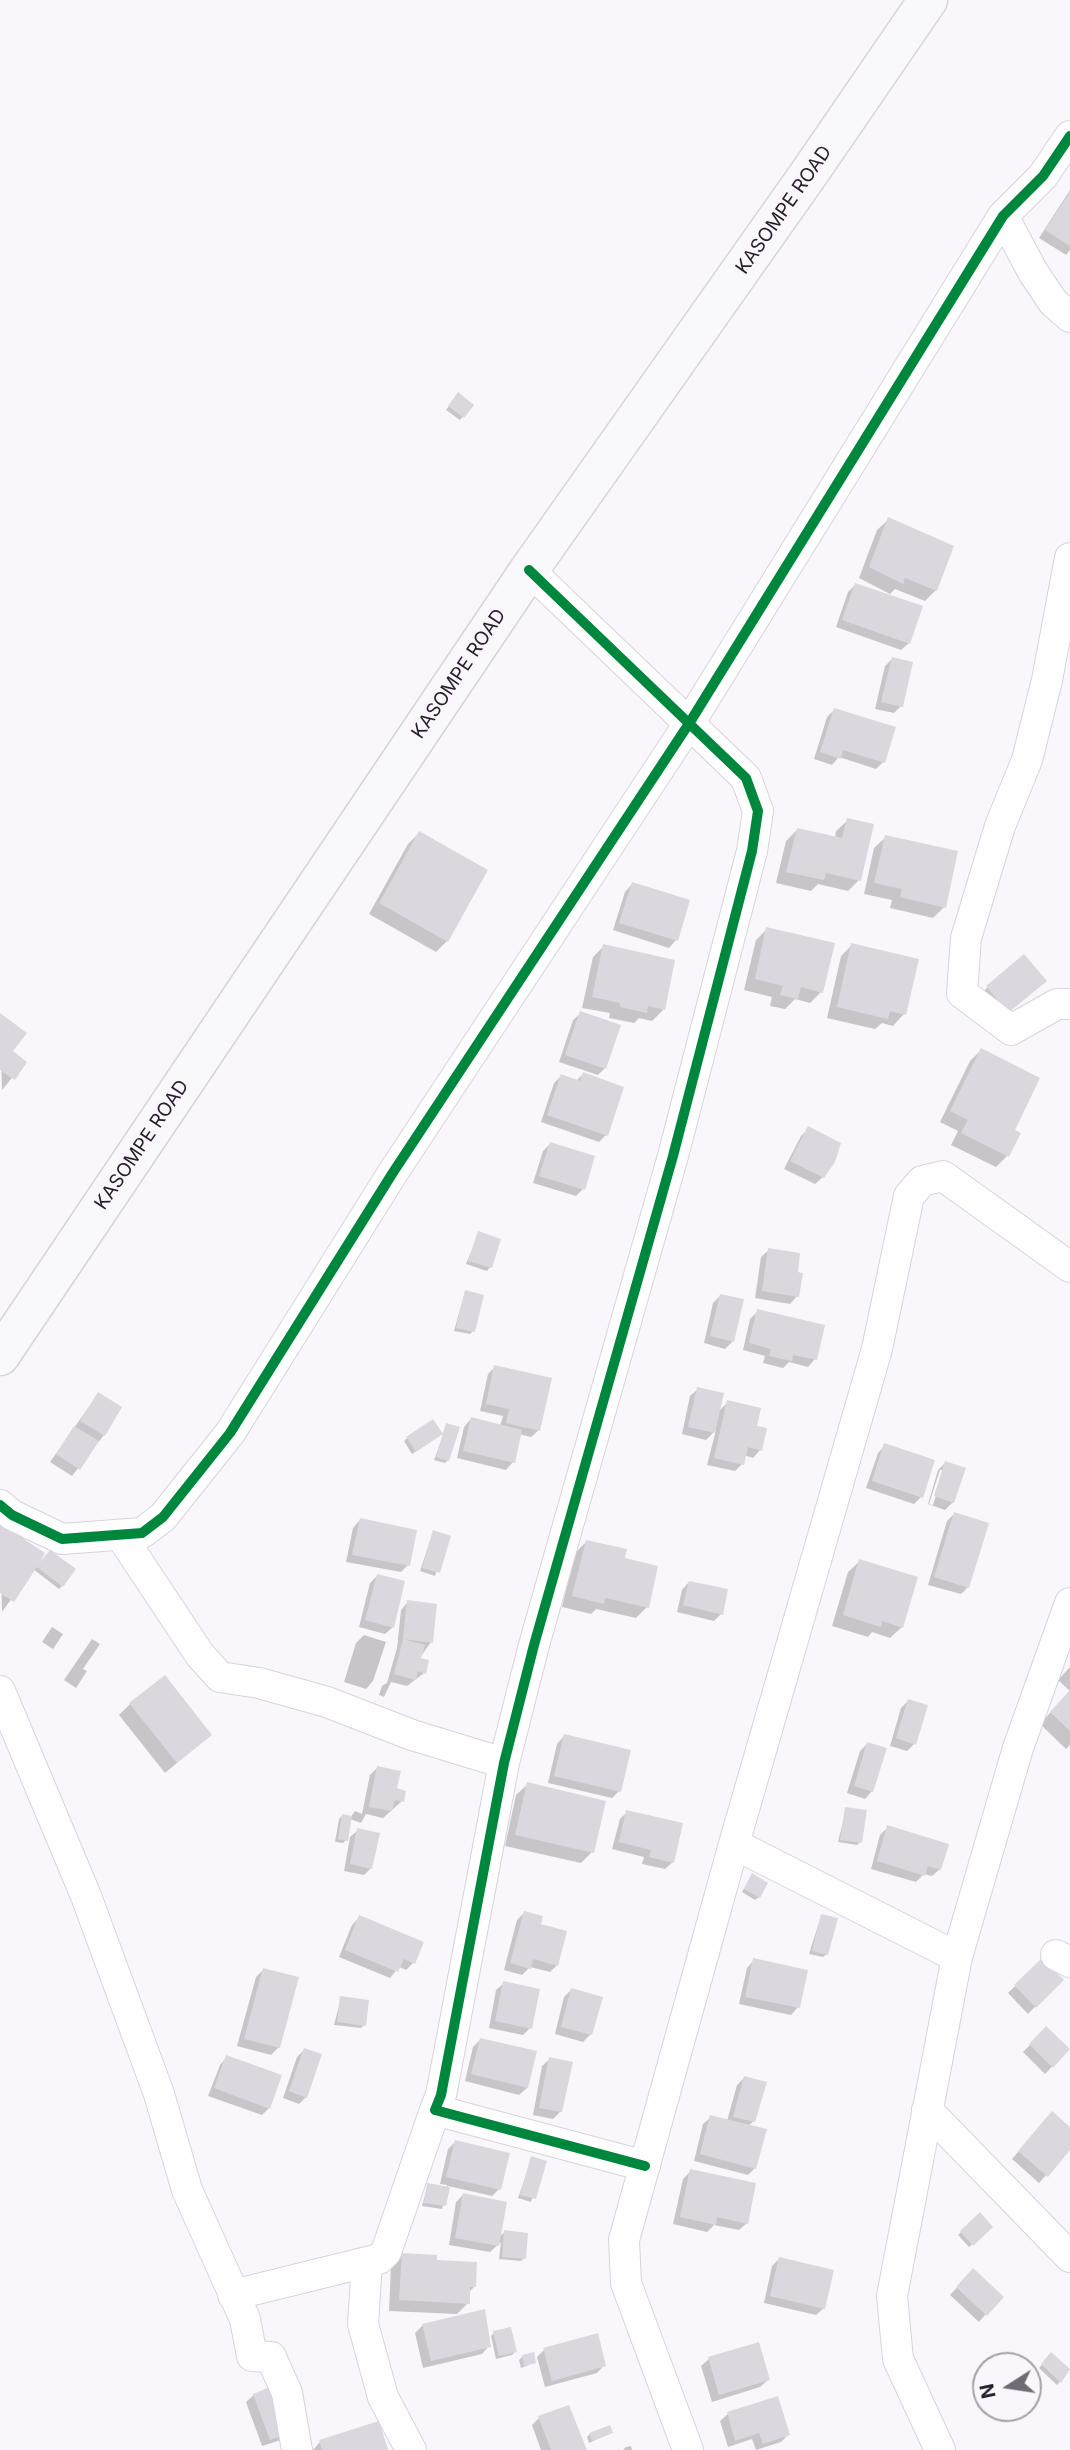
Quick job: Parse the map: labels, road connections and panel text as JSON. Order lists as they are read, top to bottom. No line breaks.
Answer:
{"streets":{"street":["KASOMPE ROAD"]},"north":"left"}
